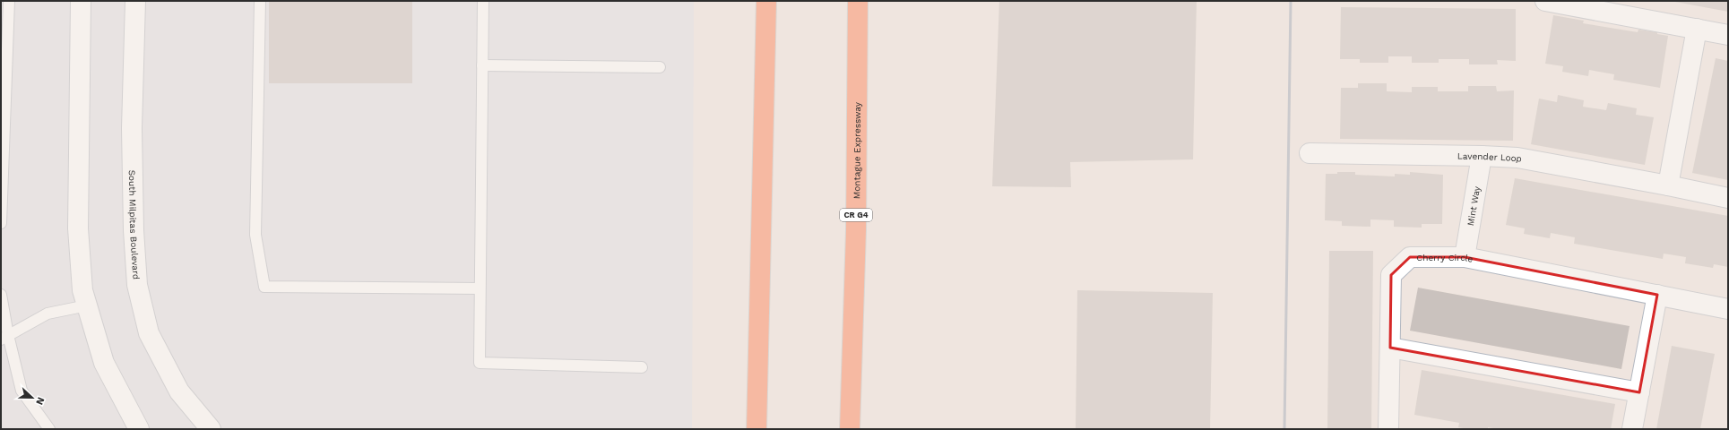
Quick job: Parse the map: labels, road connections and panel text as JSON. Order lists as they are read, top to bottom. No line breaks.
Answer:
{"streets":{"highway":["Montague Expressway","CR G4"],"street":["Lavender Loop","Mint Way","South Milpitas Boulevard","Cherry Circle"]},"crossings":[["Lavender Loop","Mint Way"],["Mint Way","Cherry Circle"]],"north":"right"}
